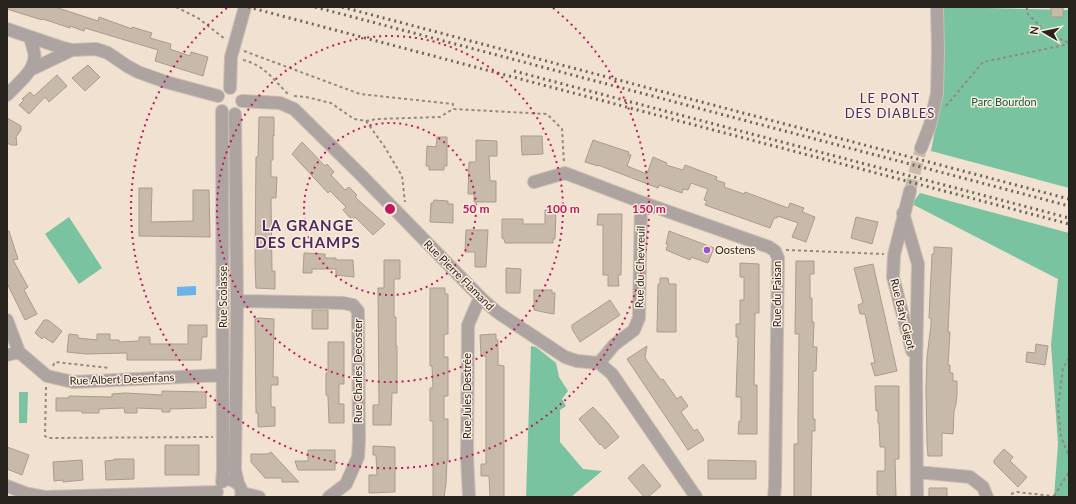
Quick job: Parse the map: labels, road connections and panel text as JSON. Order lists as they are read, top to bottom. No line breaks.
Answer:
{"streets":{"street":["Rue du Chevreuil","Rue Pierre Flamand","Rue du Faisan","Rue Scolasse","Rue Baty Gigot","Rue Charles Decoster","Rue Albert Desenfans","Rue Jules Destrée"]},"crossings":[["Rue du Chevreuil","Rue Pierre Flamand"],["Rue du Chevreuil","Rue du Faisan"],["Rue Pierre Flamand","Rue Scolasse"],["Rue Pierre Flamand","Rue Jules Destrée"],["Rue Scolasse","Rue Charles Decoster"],["Rue Scolasse","Rue Albert Desenfans"]],"districts":["LE PONT DES DIABLES","LA GRANGE DES CHAMPS"],"parks":["Parc Bourdon"],"places":["Oostens"],"north":"left","rings":["50 m","100 m","150 m"]}
